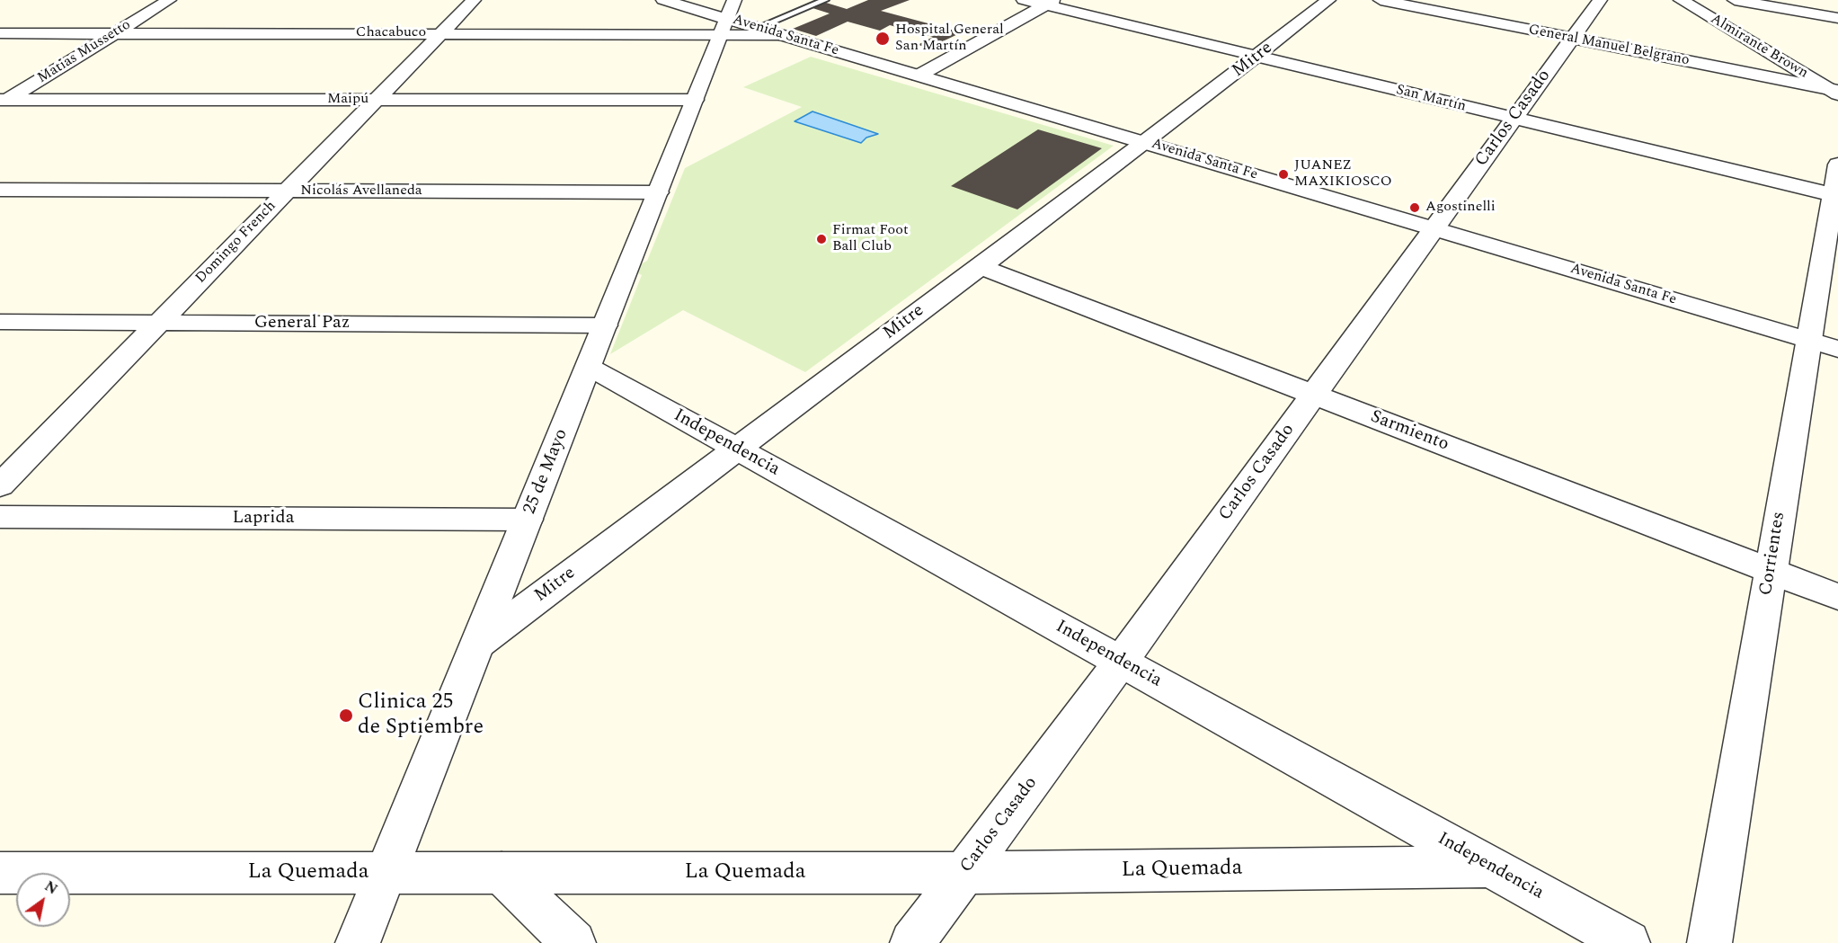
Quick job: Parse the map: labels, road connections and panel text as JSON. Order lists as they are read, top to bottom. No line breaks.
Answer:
{"streets":{"street":["Chacabuco","Avenida Santa Fe","General Manuel Belgrano","Almirante Brown","Matias Mussetto","Mitre","San Martín","Maipú","Carlos Casado","Nicolás Avellaneda","Domingo French","General Paz","Sarmiento","Independencia","25 de Mayo","Laprida","Corrientes","La Quemada"]},"crossings":[["Chacabuco","Avenida Santa Fe"],["Chacabuco","Matias Mussetto"],["Chacabuco","Domingo French"],["Chacabuco","25 de Mayo"],["Avenida Santa Fe","Mitre"],["Avenida Santa Fe","Carlos Casado"],["Avenida Santa Fe","25 de Mayo"],["Avenida Santa Fe","Corrientes"],["General Manuel Belgrano","Almirante Brown"],["General Manuel Belgrano","Carlos Casado"],["Matias Mussetto","Maipú"],["Mitre","San Martín"],["Mitre","Sarmiento"],["Mitre","Independencia"],["Mitre","25 de Mayo"],["San Martín","Carlos Casado"],["San Martín","Corrientes"],["Maipú","Domingo French"],["Maipú","25 de Mayo"],["Carlos Casado","Sarmiento"],["Carlos Casado","Independencia"],["Carlos Casado","La Quemada"],["Nicolás Avellaneda","Domingo French"],["Nicolás Avellaneda","25 de Mayo"],["Domingo French","General Paz"],["General Paz","25 de Mayo"],["Sarmiento","Corrientes"],["Independencia","25 de Mayo"],["Independencia","La Quemada"],["25 de Mayo","Laprida"],["25 de Mayo","La Quemada"]],"places":["Hospital General San Martín","JUANEZ MAXIKIOSCO","Agostinelli","Firmat Foot Ball Club","Clinica 25 de Sptiembre"],"north":"top right"}
